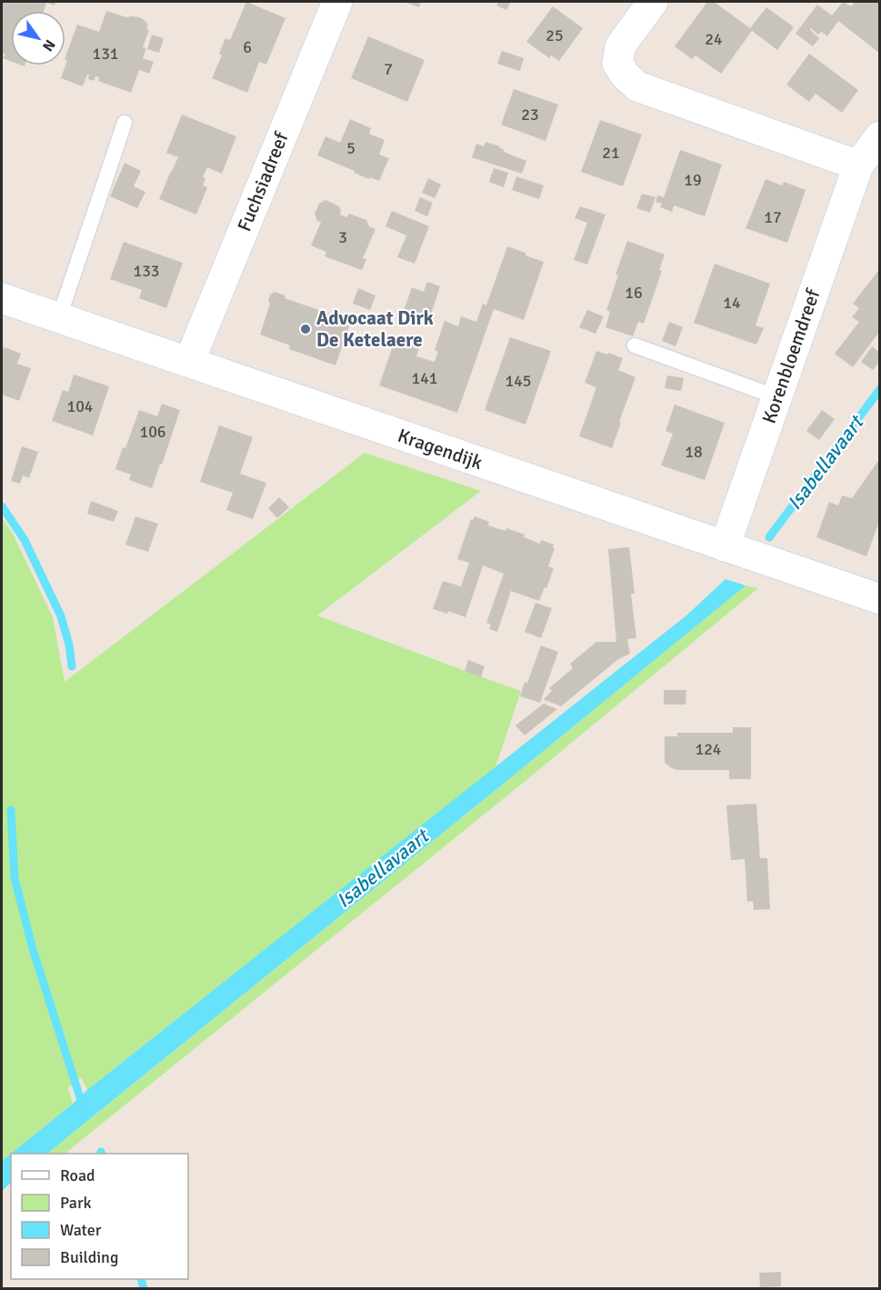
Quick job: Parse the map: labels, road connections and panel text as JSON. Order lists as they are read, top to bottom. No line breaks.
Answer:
{"streets":{"street":["Fuchsiadreef","Korenbloemdreef","Kragendijk"]},"crossings":[["Fuchsiadreef","Kragendijk"],["Korenbloemdreef","Kragendijk"]],"water":["Isabellavaart"],"places":["Advocaat Dirk De Ketelaere"],"house_numbers":["25","24","6","131","7","23","5","21","19","17","3","133","16","14","141","145","104","106","18","124"],"legend":["Road","Park","Water","Building"],"north":"bottom right"}
